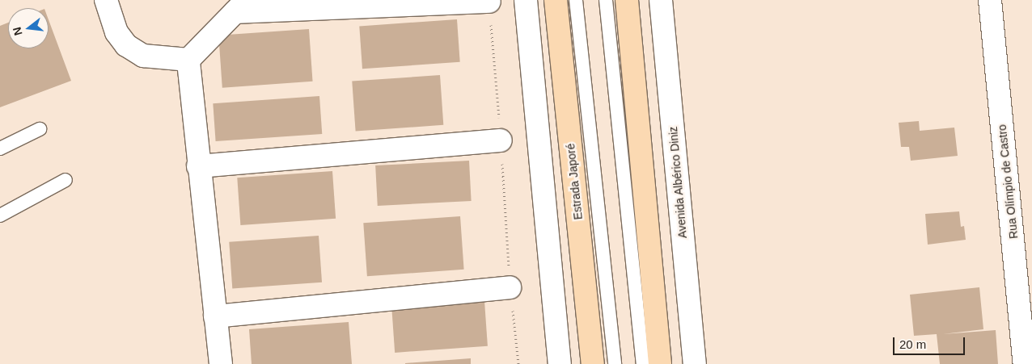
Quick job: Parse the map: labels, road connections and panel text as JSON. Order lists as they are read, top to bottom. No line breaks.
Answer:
{"streets":{"main road":["Estrada Japoré"],"street":["Rua Olímpio de Castro","Avenida Albérico Diniz"]},"scale_bar":"20 m","north":"left"}
